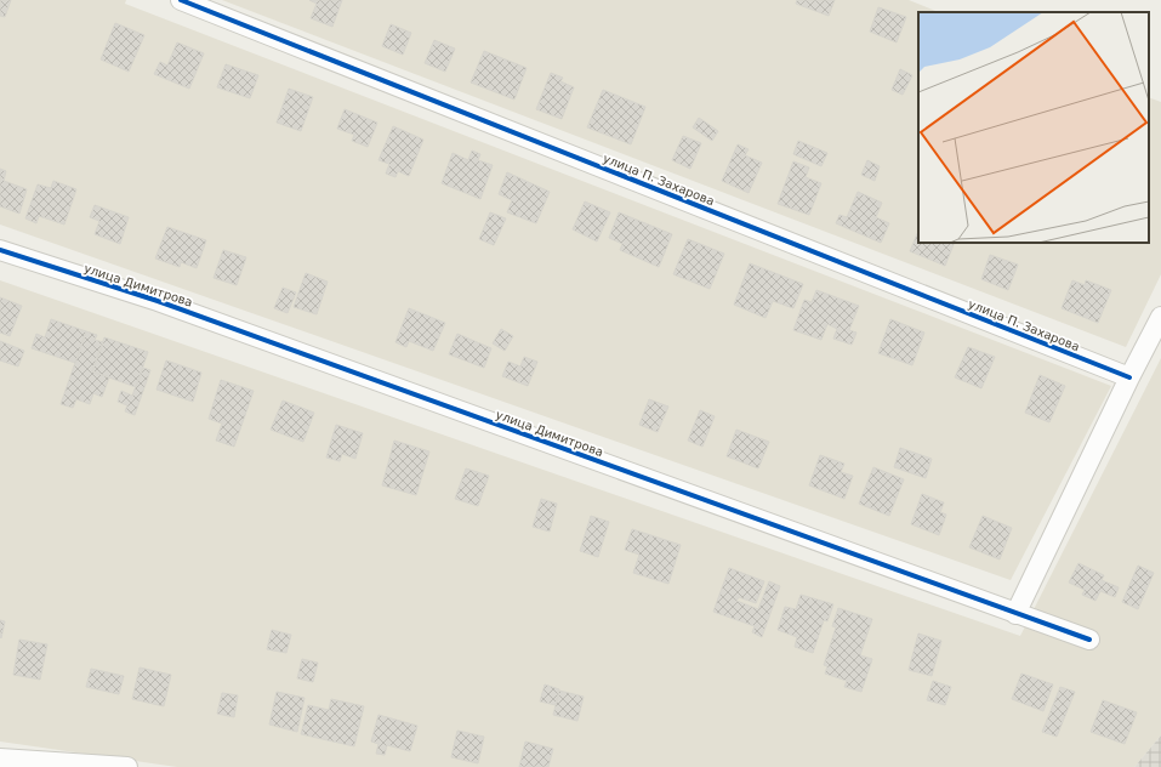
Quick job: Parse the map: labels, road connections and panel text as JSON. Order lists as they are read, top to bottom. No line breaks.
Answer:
{"streets":{"street":["улица П. Захарова","улица Димитрова"]}}
